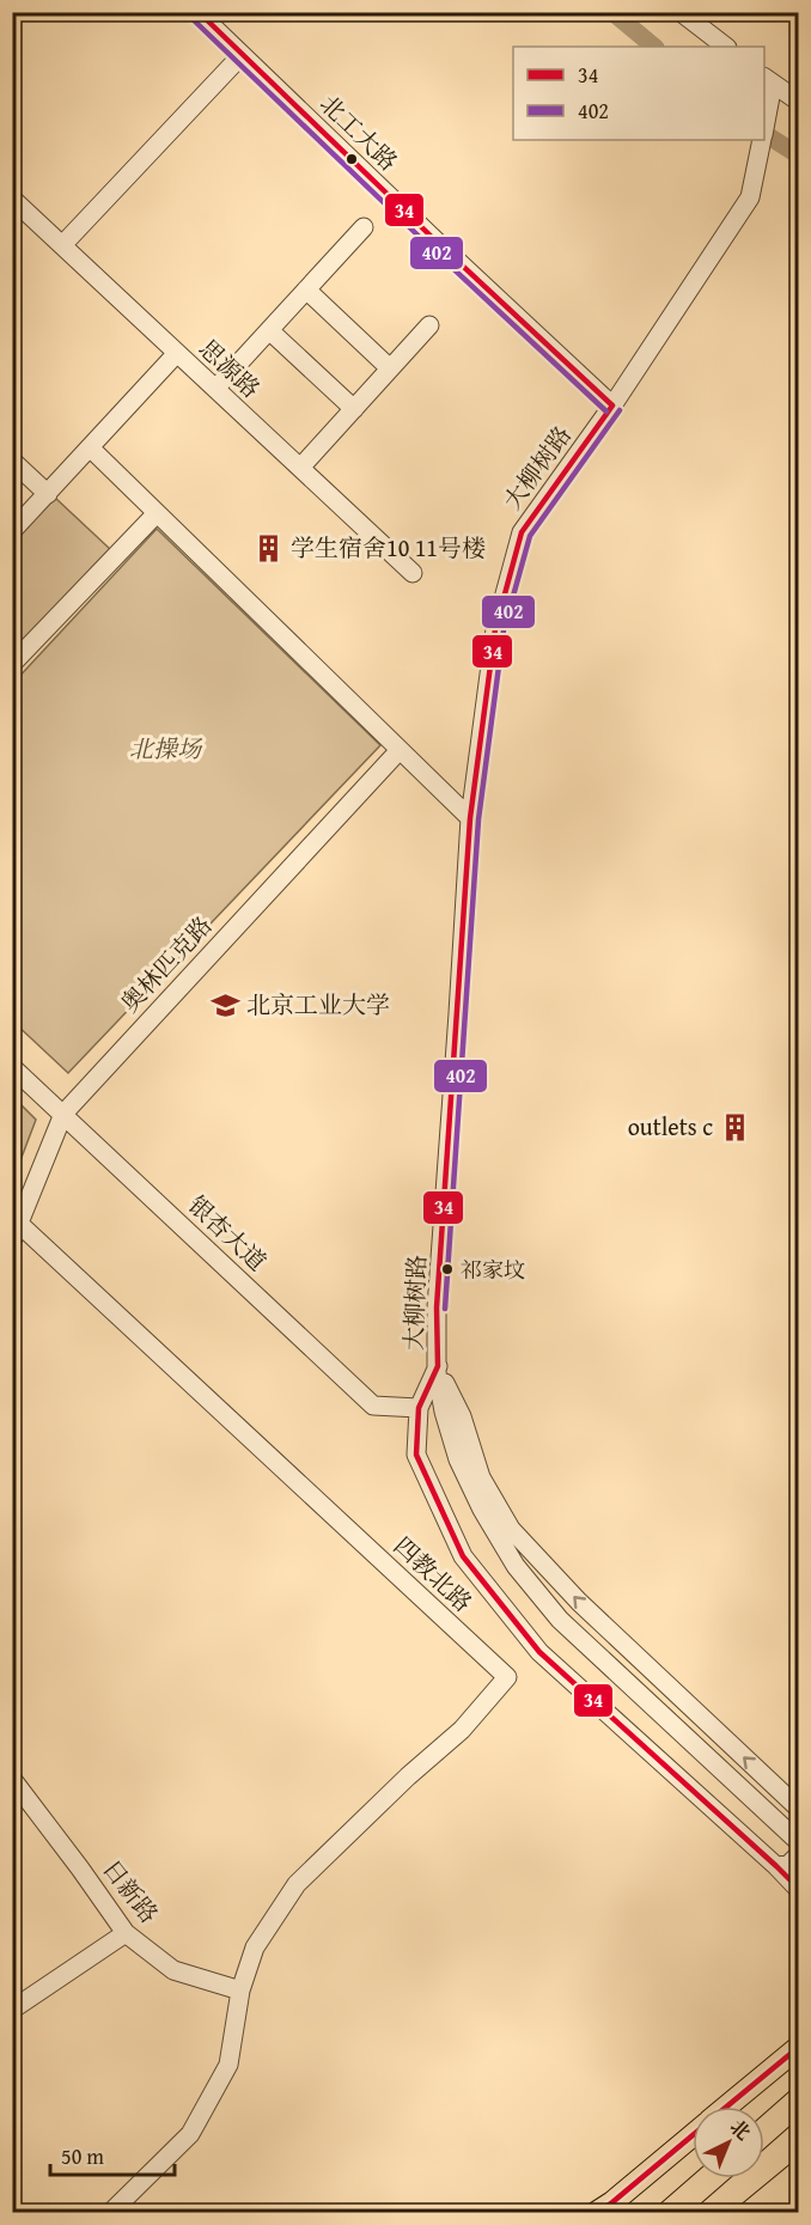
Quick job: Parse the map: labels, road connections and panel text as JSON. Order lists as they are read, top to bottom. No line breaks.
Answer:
{"streets":{"street":["北工大路","思源路","大柳树路","奥林匹克路","银杏大道","四教北路","日新路"]},"crossings":[["北工大路","大柳树路"],["奥林匹克路","银杏大道"],["奥林匹克路","四教北路"],["四教北路","日新路"]],"parks":["北操场"],"places":{"building":["学生宿舍10 11号楼","outlets c"],"school or university":["北京工业大学"],"other":["祁家坟"]},"lines":["transit line 34","transit line 402"],"legend":["34","402"],"scale_bar":"50 m","north":"top right"}
